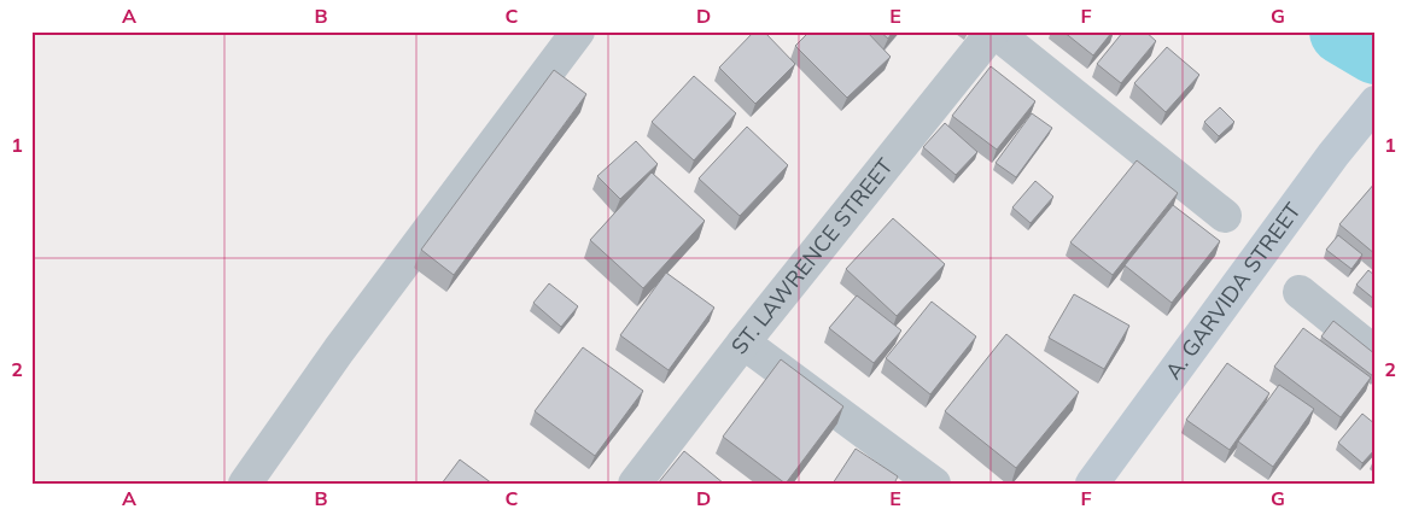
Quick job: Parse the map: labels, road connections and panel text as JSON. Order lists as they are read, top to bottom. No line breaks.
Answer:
{"streets":{"main road":["A. GARVIDA STREET"],"street":["ST. LAWRENCE STREET"]},"grid":{"columns":["A","B","C","D","E","F","G"],"rows":["1","2"]}}
